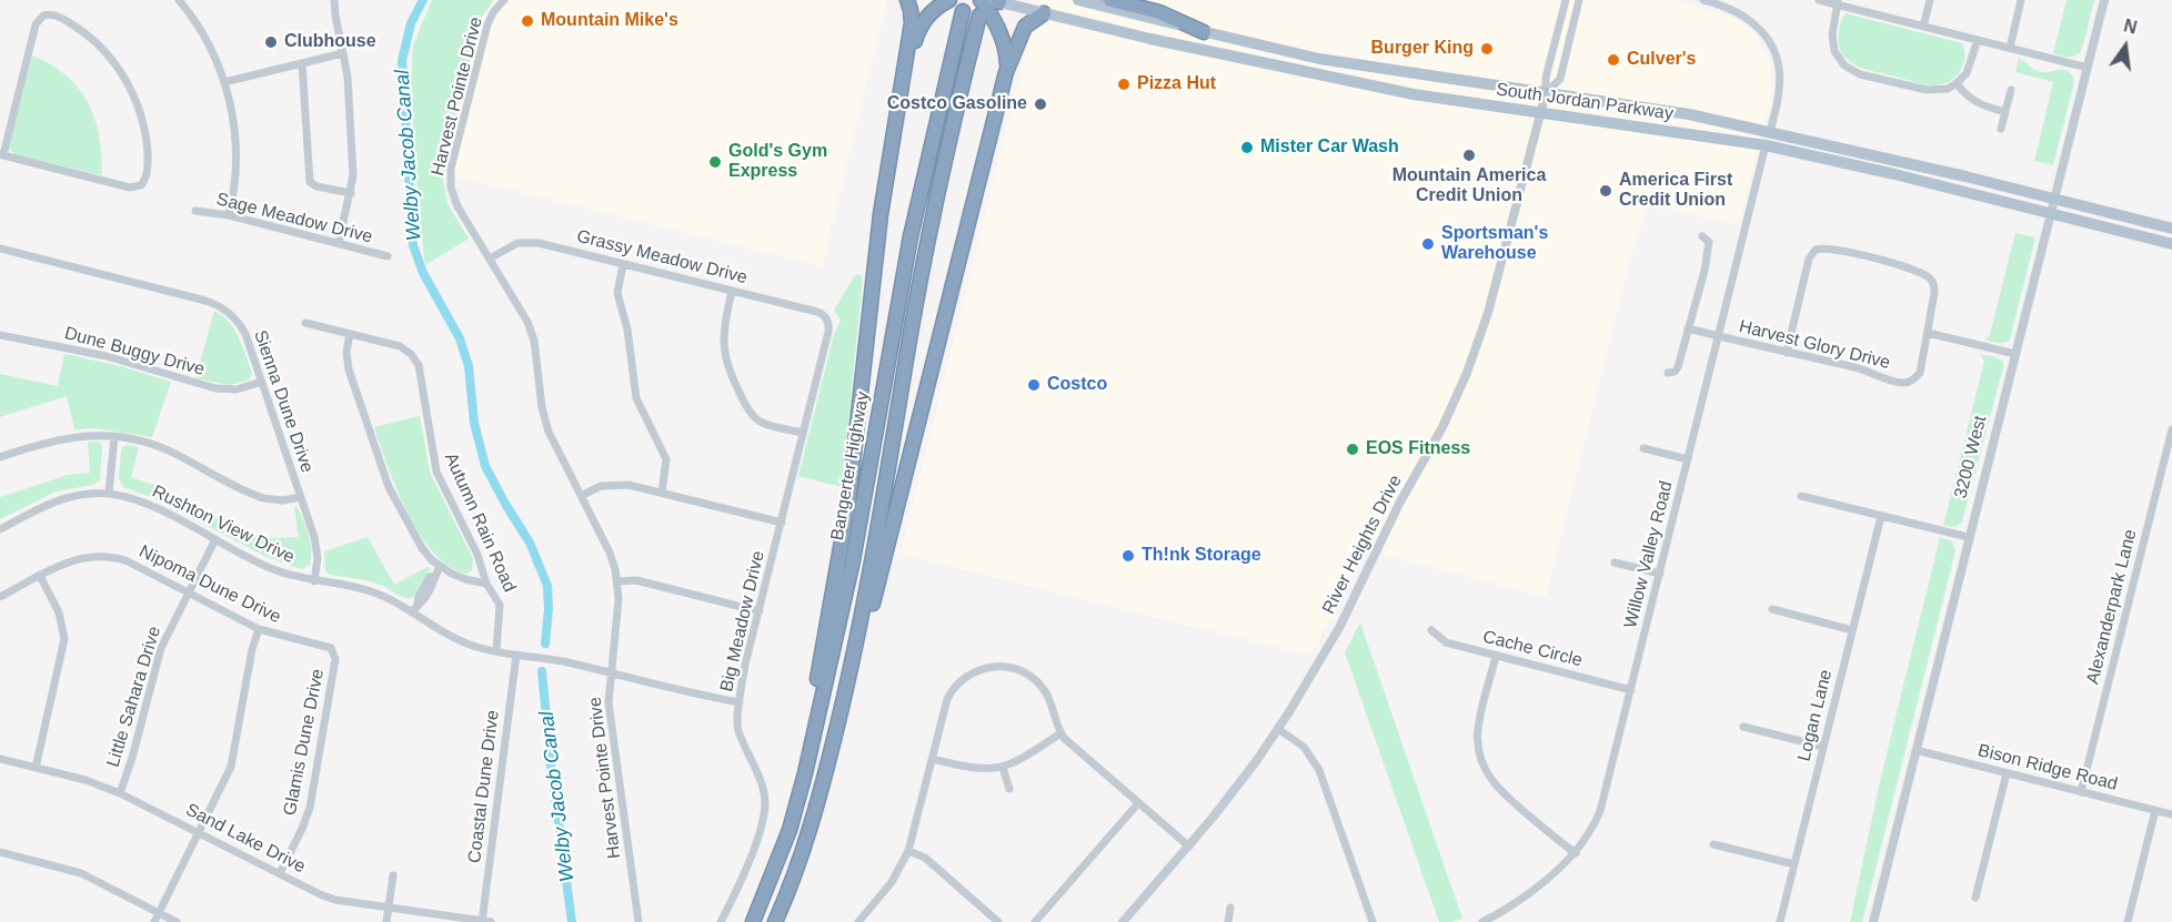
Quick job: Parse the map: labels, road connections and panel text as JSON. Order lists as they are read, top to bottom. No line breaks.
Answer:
{"streets":{"highway":["Bangerter Highway"],"main road":["South Jordan Parkway"],"street":["Harvest Pointe Drive","Sage Meadow Drive","Grassy Meadow Drive","Harvest Glory Drive","Dune Buggy Drive","Sienna Dune Drive","3200 West","Autumn Rain Road","Rushton View Drive","River Heights Drive","Willow Valley Road","Nipoma Dune Drive","Alexanderpark Lane","Big Meadow Drive","Cache Circle","Little Sahara Drive","Logan Lane","Glamis Dune Drive","Bison Ridge Road","Coastal Dune Drive","Sand Lake Drive"]},"crossings":[["Harvest Pointe Drive","Grassy Meadow Drive"],["Harvest Pointe Drive","Rushton View Drive"],["South Jordan Parkway","3200 West"],["South Jordan Parkway","River Heights Drive"],["South Jordan Parkway","Willow Valley Road"],["Grassy Meadow Drive","Big Meadow Drive"],["Harvest Glory Drive","Willow Valley Road"],["Dune Buggy Drive","Sienna Dune Drive"],["Sienna Dune Drive","Rushton View Drive"],["3200 West","Bison Ridge Road"],["Autumn Rain Road","Rushton View Drive"],["Rushton View Drive","Big Meadow Drive"],["Rushton View Drive","Little Sahara Drive"],["Rushton View Drive","Coastal Dune Drive"],["Willow Valley Road","Cache Circle"],["Nipoma Dune Drive","Little Sahara Drive"],["Nipoma Dune Drive","Glamis Dune Drive"],["Alexanderpark Lane","Bison Ridge Road"],["Little Sahara Drive","Sand Lake Drive"],["Glamis Dune Drive","Sand Lake Drive"],["Coastal Dune Drive","Sand Lake Drive"]],"water":["Welby Jacob Canal"],"places":["Mountain Mike's","Clubhouse","Burger King","Culver's","Pizza Hut","Costco Gasoline","Mister Car Wash","Mountain America Credit Union","Gold's Gym Express","America First Credit Union","Sportsman's Warehouse","Costco","EOS Fitness","Th!nk Storage"],"north":"top"}
